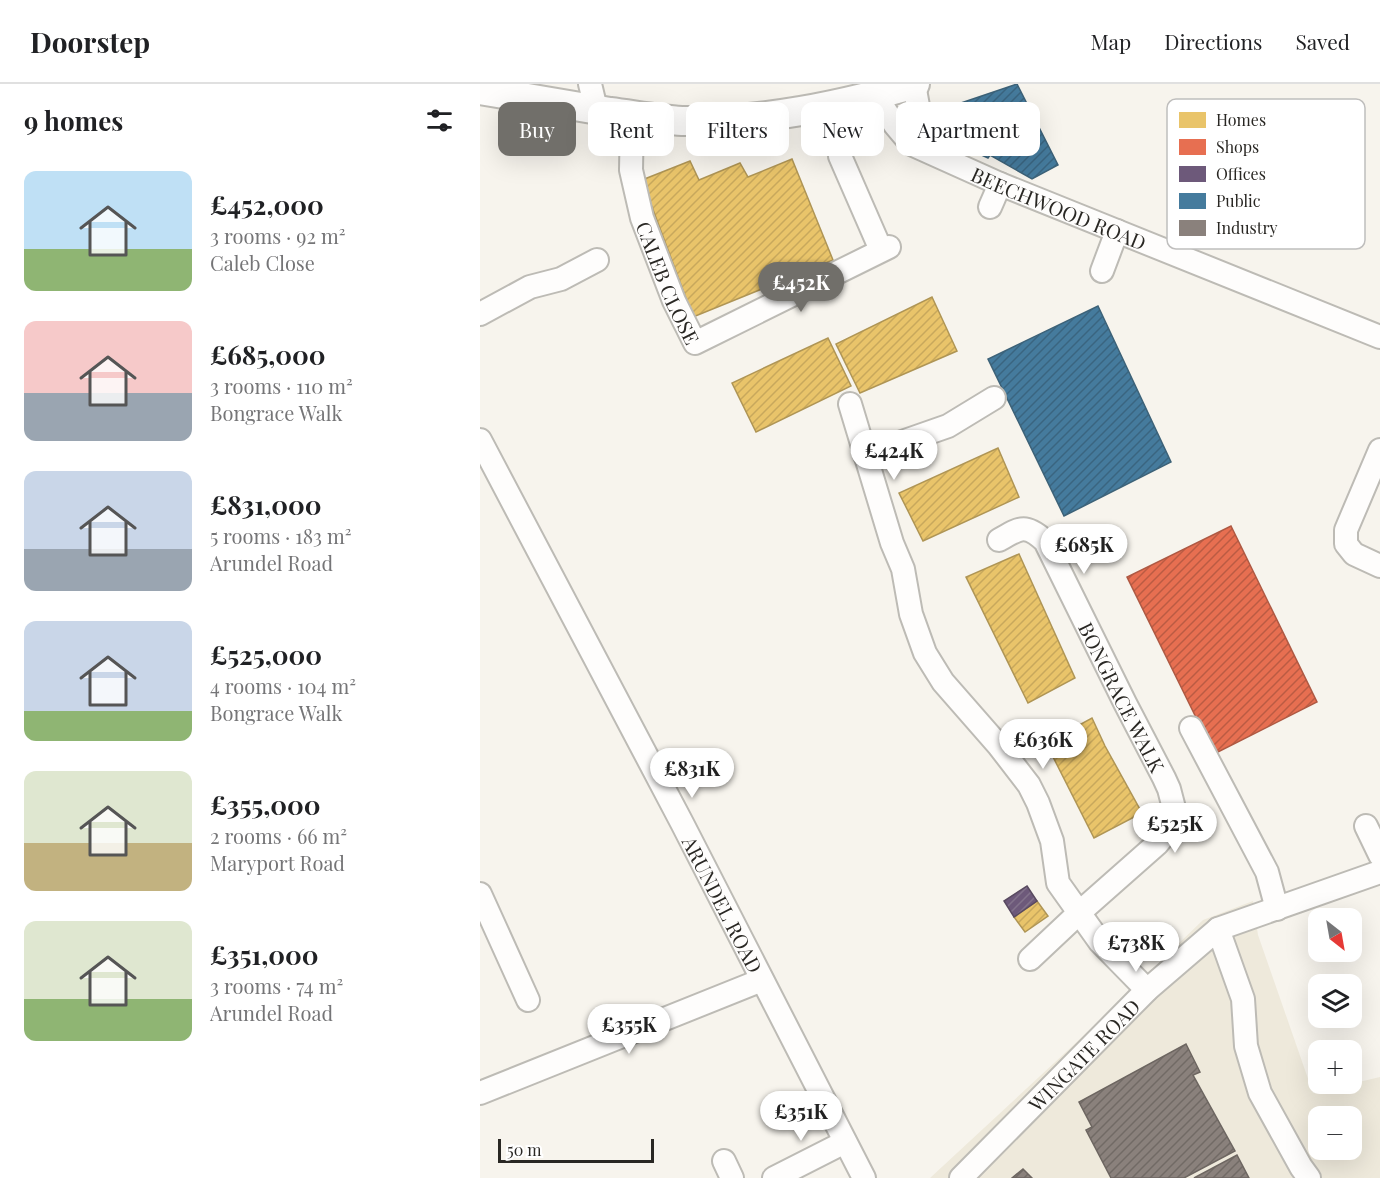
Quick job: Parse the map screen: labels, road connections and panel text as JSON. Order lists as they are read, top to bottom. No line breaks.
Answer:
{"streets":{"street":["BEECHWOOD ROAD","CALEB CLOSE","BONGRACE WALK","ARUNDEL ROAD","WINGATE ROAD"]},"legend":["Homes","Shops","Offices","Public","Industry"],"scale_bar":"50 m","north":"bottom right","page":{"header":"Doorstep","nav":["Map","Directions","Saved"],"heading":"9 homes","chip":["Buy","Rent","Filters","New","Apartment"],"list":[{"name":"£452,000","note":"3 rooms · 92 m² · Caleb Close"},{"name":"£685,000","note":"3 rooms · 110 m² · Bongrace Walk"},{"name":"£831,000","note":"5 rooms · 183 m² · Arundel Road"},{"name":"£525,000","note":"4 rooms · 104 m² · Bongrace Walk"},{"name":"£355,000","note":"2 rooms · 66 m² · Maryport Road"},{"name":"£351,000","note":"3 rooms · 74 m² · Arundel Road"}],"price":["£452K","£424K","£685K","£636K","£831K","£525K","£738K","£355K","£351K"],"map_buttons":["+","−"],"scale":"50 m"}}
